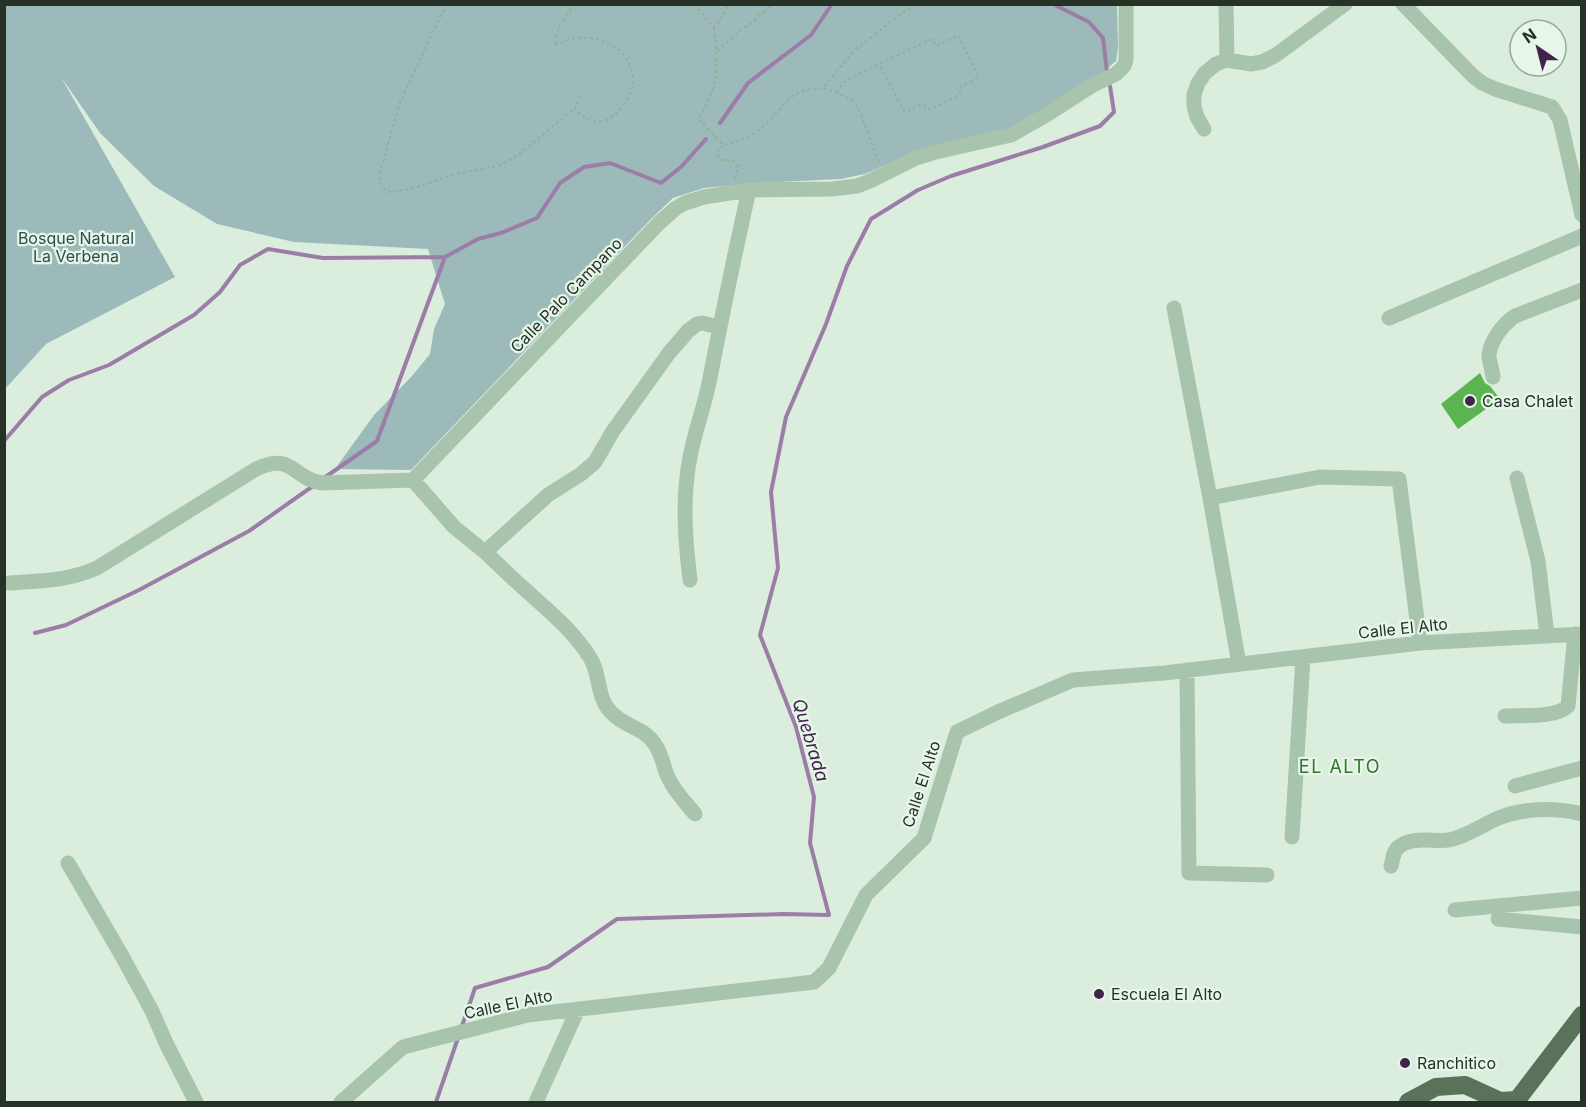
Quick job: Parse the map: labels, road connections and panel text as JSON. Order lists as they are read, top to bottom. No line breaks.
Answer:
{"streets":{"street":["Calle Palo Campano","Calle El Alto"]},"districts":["EL ALTO"],"water":["Quebrada"],"parks":["Bosque Natural La Verbena"],"places":["Casa Chalet","Escuela El Alto","Ranchitico"],"north":"top left"}
